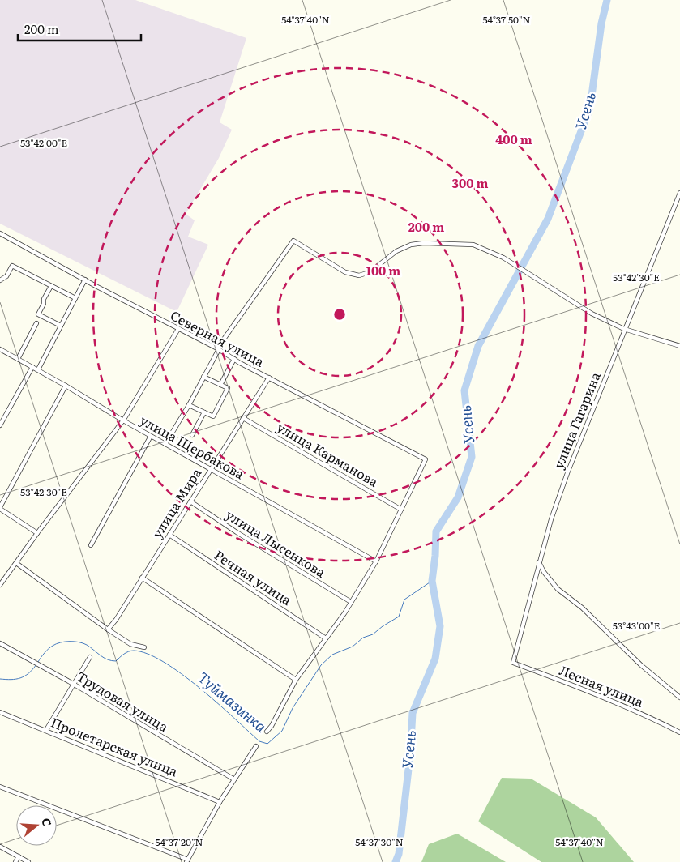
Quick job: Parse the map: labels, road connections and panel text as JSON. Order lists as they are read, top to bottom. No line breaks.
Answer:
{"streets":{"street":["Северная улица","улица Гагарина","улица Щербакова","улица Карманова","улица Мира","улица Лысенкова","Речная улица","Лесная улица","Трудовая улица","Пролетарская улица"]},"crossings":[["Северная улица","улица Карманова"],["Северная улица","улица Мира"],["улица Гагарина","Лесная улица"],["улица Щербакова","улица Мира"],["улица Карманова","улица Мира"],["улица Мира","улица Лысенкова"],["улица Мира","Речная улица"]],"water":["Усень","Туймазинка"],"scale_bar":"200 m","north":"right","coordinates":["54°37'40\"N","54°37'50\"N","53°42'00\"E","53°42'30\"E","53°43'00\"E","54°37'20\"N","54°37'30\"N"],"rings":["400 m","300 m","200 m","100 m"]}
